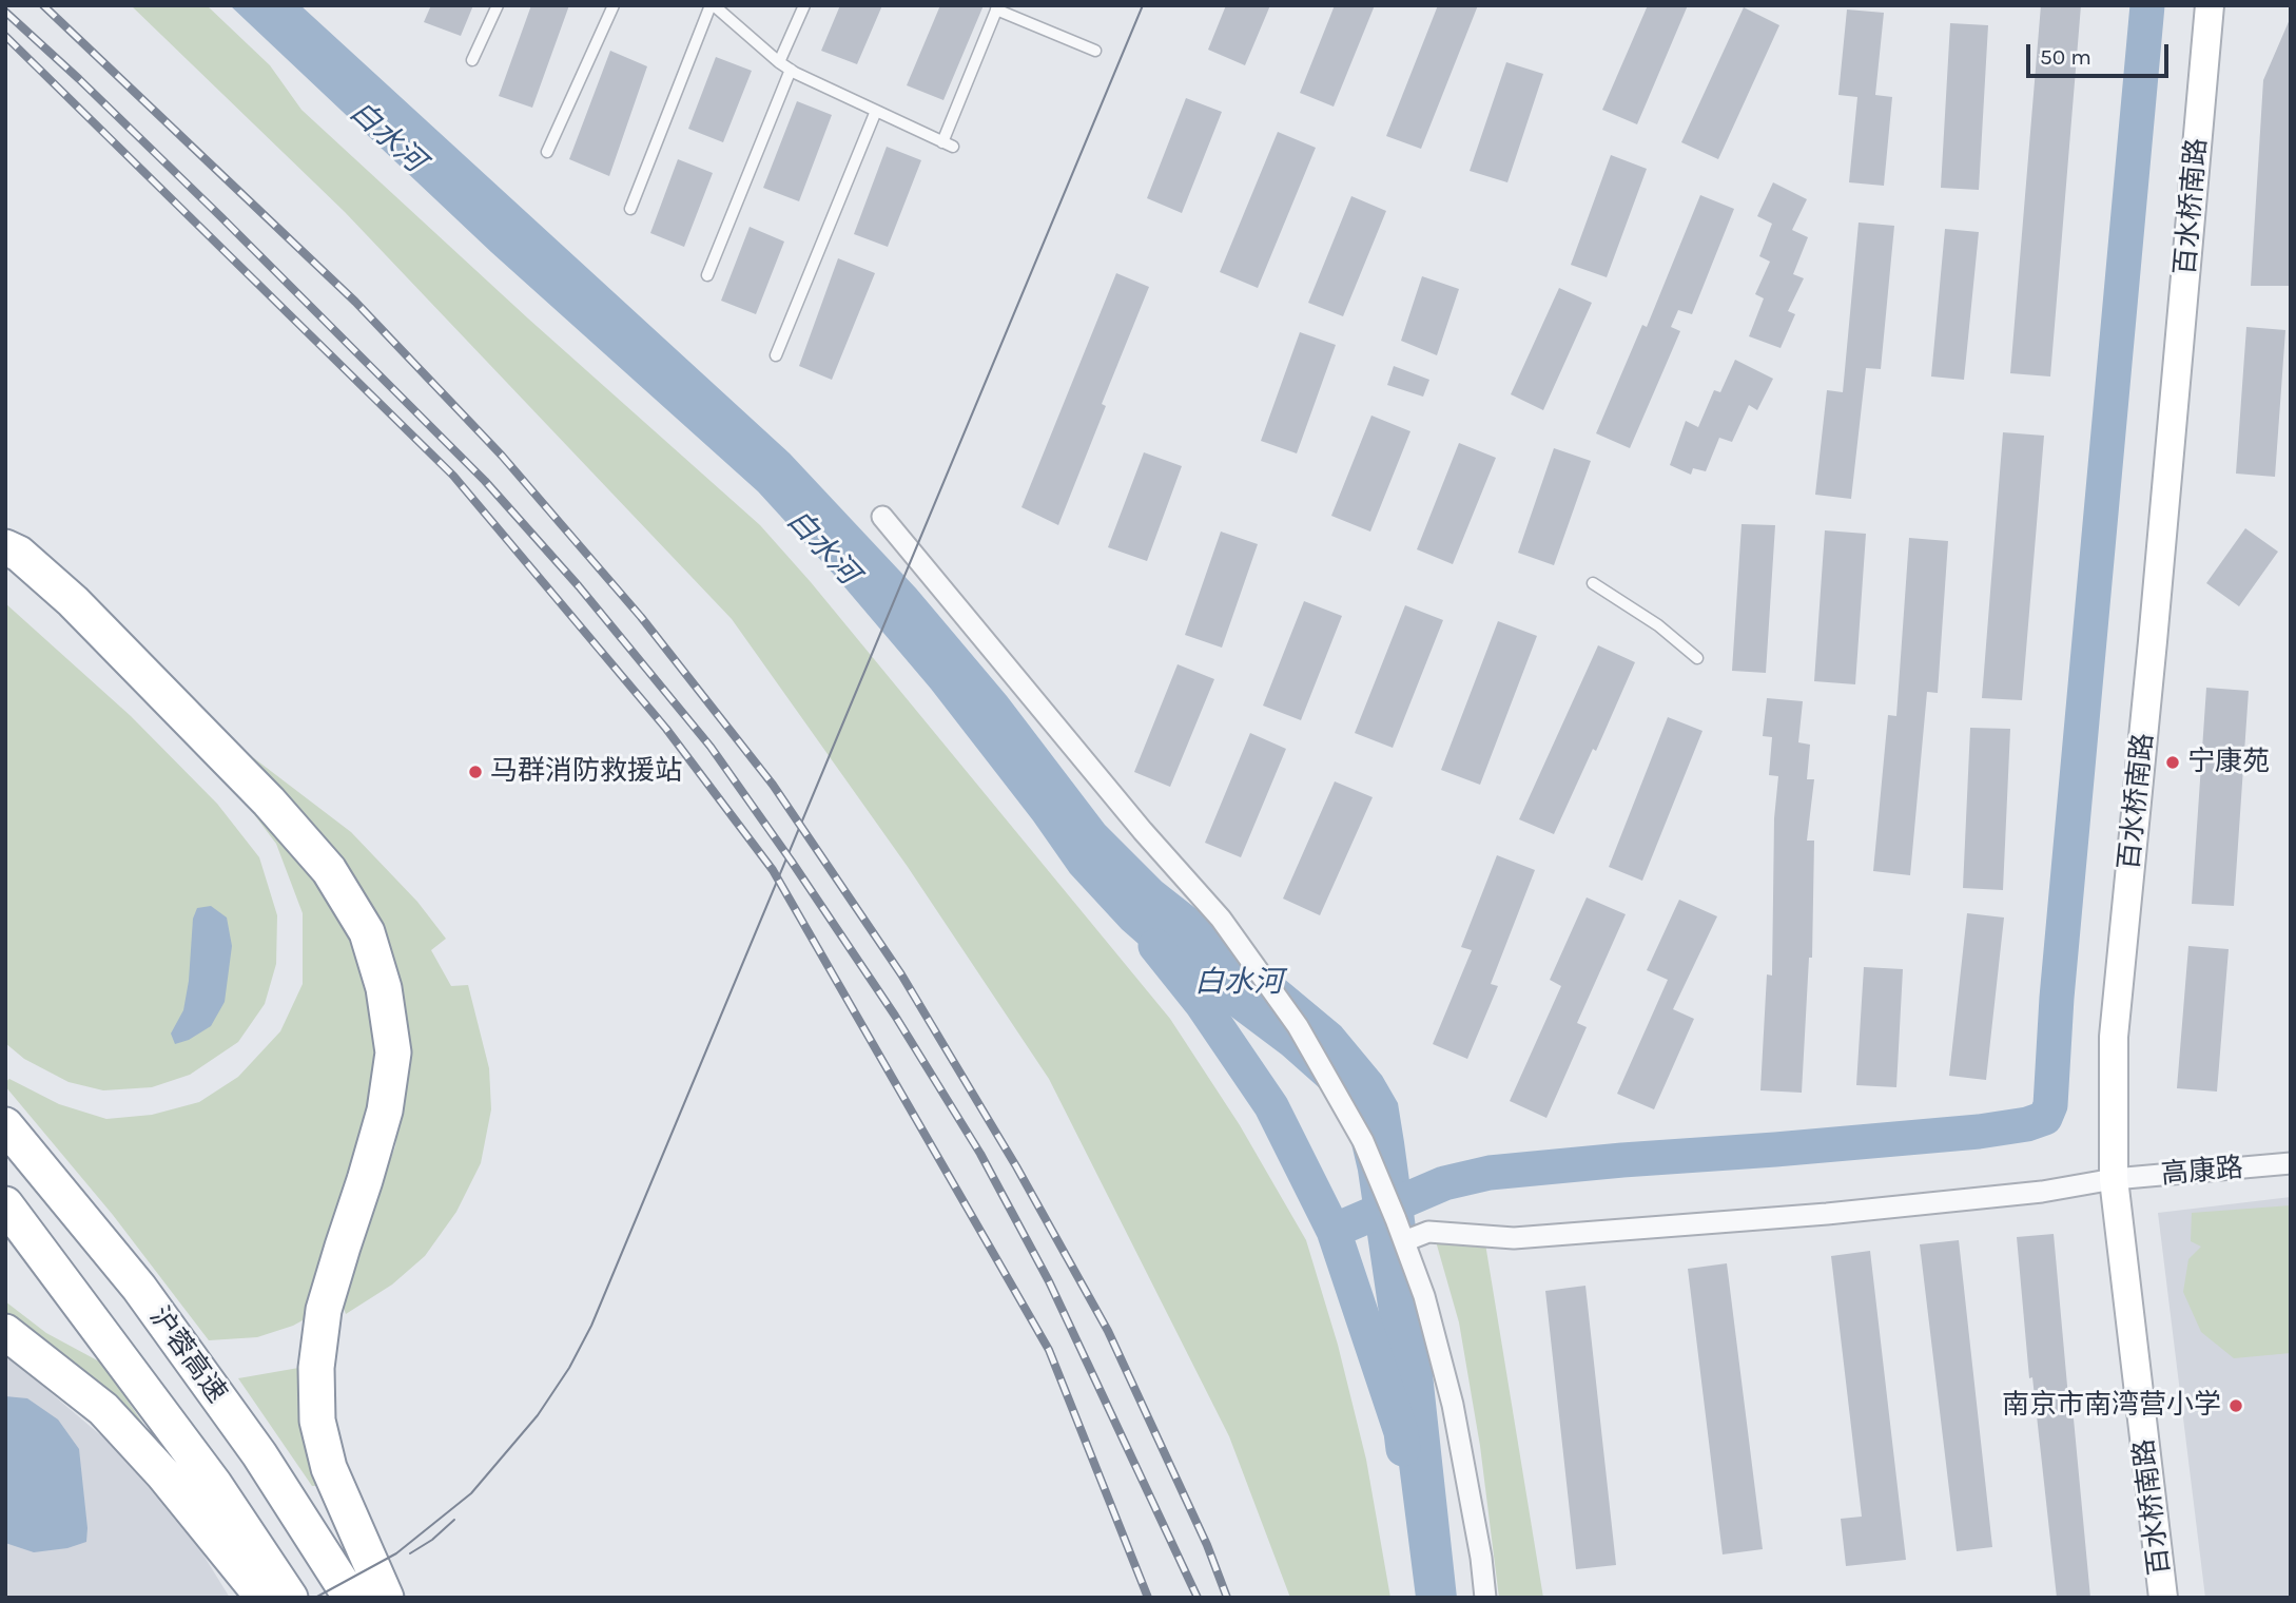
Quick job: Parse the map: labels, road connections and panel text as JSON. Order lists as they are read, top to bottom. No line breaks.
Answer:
{"streets":{"highway":["沪蓉高速"],"street":["百水桥南路","高康路"]},"crossings":[["百水桥南路","高康路"]],"water":["白水河"],"places":["宁康苑","马群消防救援站","南京市南湾营小学"],"scale_bar":"50 m"}
